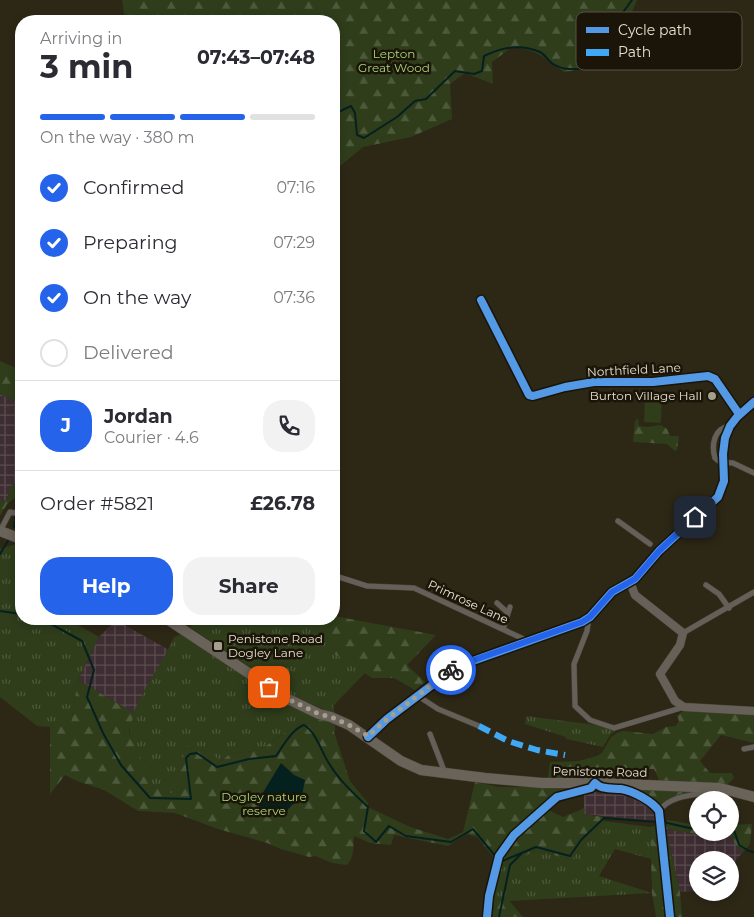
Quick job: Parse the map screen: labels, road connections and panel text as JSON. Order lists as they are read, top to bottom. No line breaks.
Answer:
{"streets":{"highway":["Penistone Road"],"street":["Northfield Lane","Primrose Lane"]},"parks":["Lepton Great Wood","Dogley nature reserve"],"places":{"other":["Burton Village Hall"],"transit":["Penistone Road Dogley Lane"]},"legend":["Cycle path","Path"],"page":{"heading":["3 min","Arriving in","07:43–07:48"],"panel":["Jordan","Courier · 4.6","Order #5821","£26.78"],"bar":"On the way · 380 m","list":[["Confirmed","07:16"],["Preparing","07:29"],["On the way","07:36"],"Delivered"],"round":"J","buttons":["Help","Share"]}}
